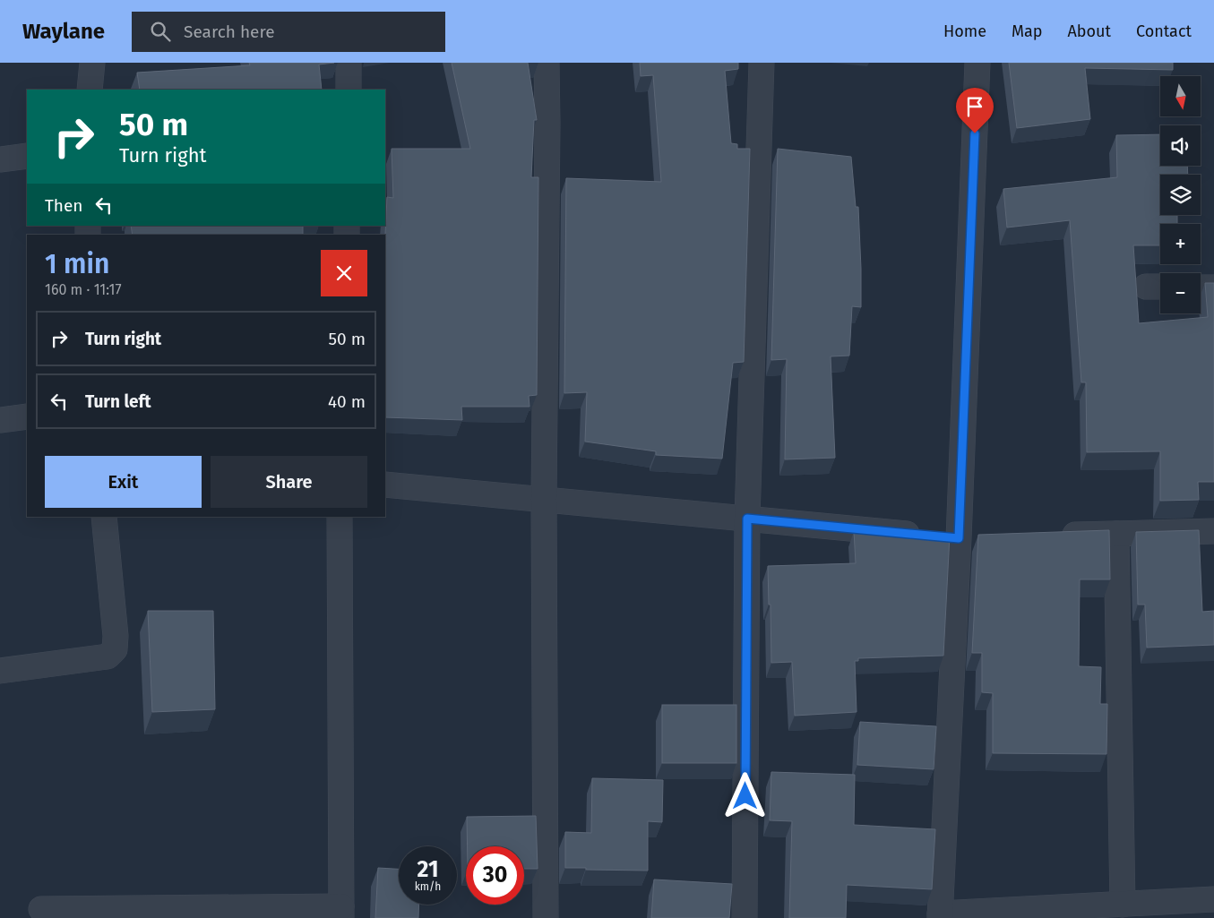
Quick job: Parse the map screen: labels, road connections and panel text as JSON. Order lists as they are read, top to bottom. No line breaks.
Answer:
{"north":"bottom","page":{"header":"Waylane","search":"Search here","nav":["Home","Map","About","Contact"],"map_buttons":["+","−"],"turn":["50 m","Turn right"],"then":"Then","heading":["1 min","160 m · 11:17"],"list":[{"name":"Turn right","value":"50 m"},{"name":"Turn left","value":"40 m"}],"buttons":["Exit","Share"],"speed":"21 km/h","limit":"30"}}
